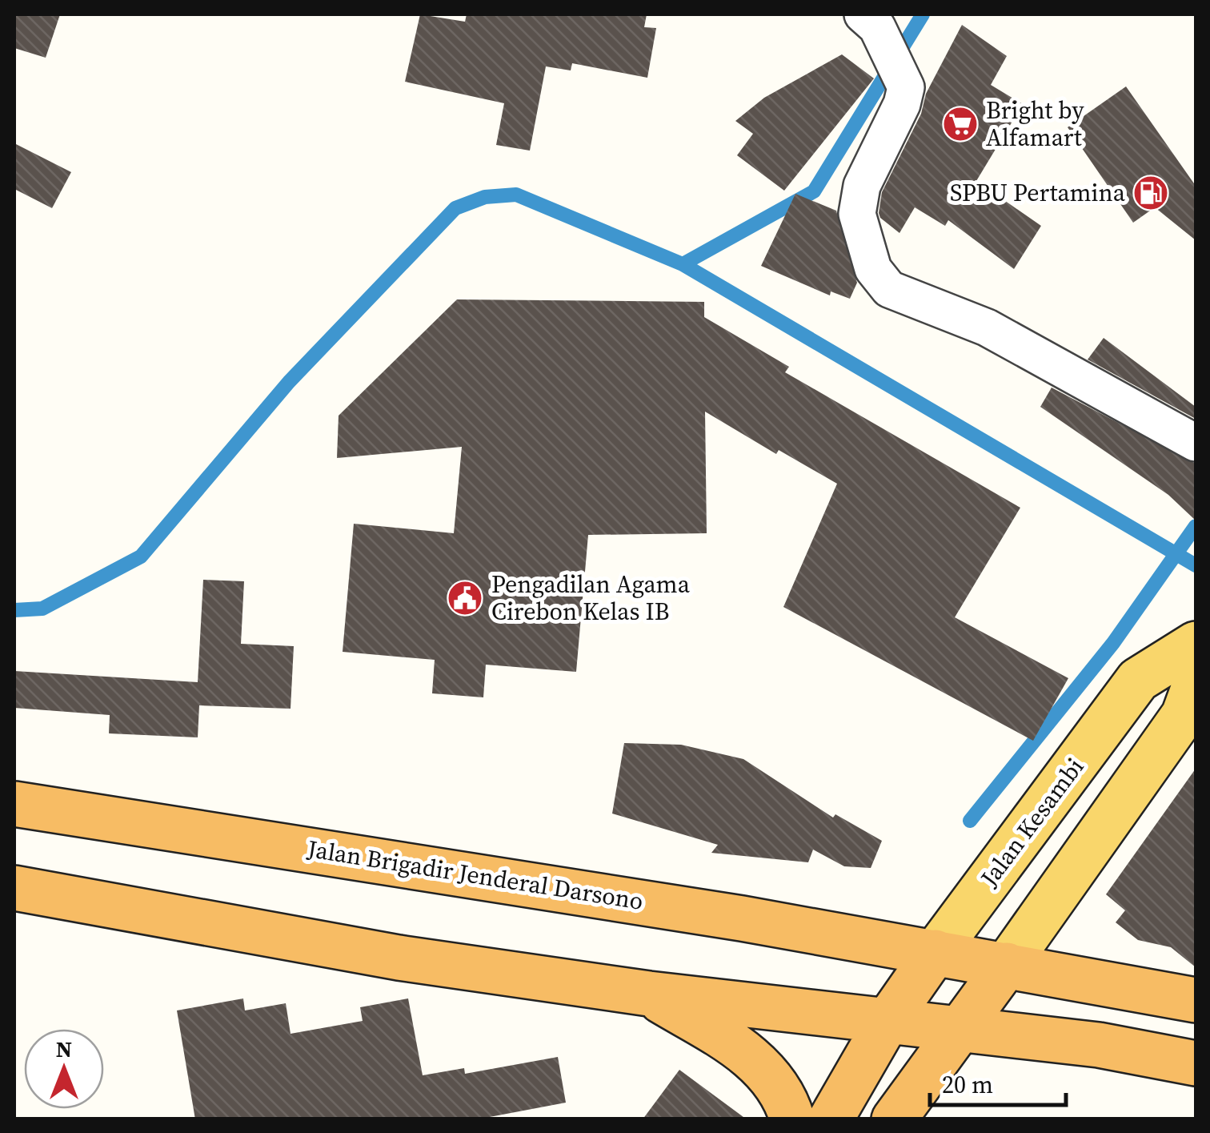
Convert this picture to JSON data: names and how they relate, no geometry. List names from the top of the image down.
{
  "streets": {
    "highway": ["Jalan Kesambi", "Jalan Brigadir Jenderal Darsono"]
  },
  "crossings": [
    ["Jalan Kesambi", "Jalan Brigadir Jenderal Darsono"]
  ],
  "places": {
    "supermarket": ["Bright by Alfamart"],
    "fuel station": ["SPBU Pertamina"],
    "public building": ["Pengadilan Agama Cirebon Kelas IB"]
  },
  "scale_bar": "20 m",
  "north": "top"
}
